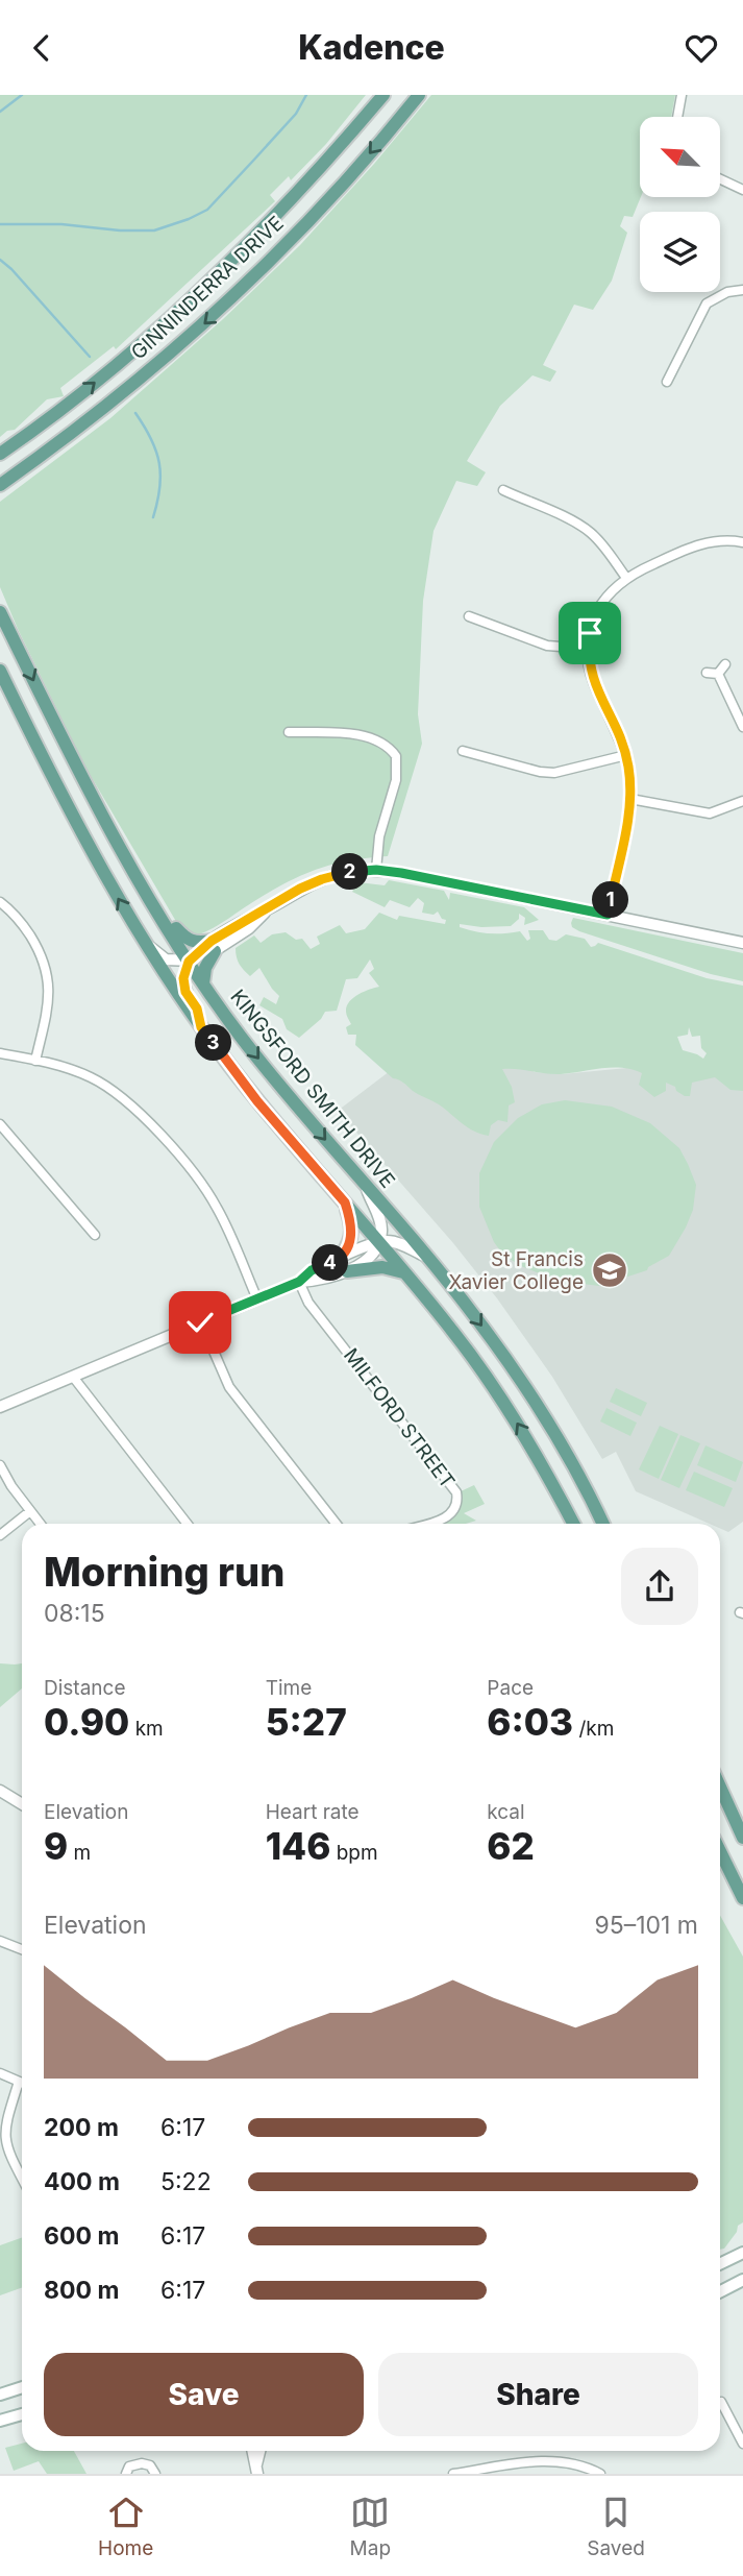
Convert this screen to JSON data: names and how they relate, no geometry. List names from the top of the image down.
{
  "streets": {
    "main road": ["GINNINDERRA DRIVE", "KINGSFORD SMITH DRIVE"],
    "street": ["MILFORD STREET"]
  },
  "places": {
    "school or university": ["St Francis Xavier College"]
  },
  "north": "top left",
  "page": {
    "header": "Kadence",
    "pins": [
      "2",
      "1",
      "3",
      "4"
    ],
    "heading": ["Morning run", "08:15"],
    "stats": [
      ["Distance", "0.90 km"],
      ["Time", "5:27"],
      ["Pace", "6:03 /km"],
      ["Elevation", "9 m"],
      ["Heart rate", "146 bpm"],
      ["kcal", "62"]
    ],
    "chart": ["Elevation", "95–101 m"],
    "list": [
      {
        "name": "200 m",
        "note": "6:17"
      },
      {
        "name": "400 m",
        "note": "5:22"
      },
      {
        "name": "600 m",
        "note": "6:17"
      },
      {
        "name": "800 m",
        "note": "6:17"
      }
    ],
    "buttons": ["Save", "Share"],
    "tabs": ["Home", "Map", "Saved"]
  }
}
